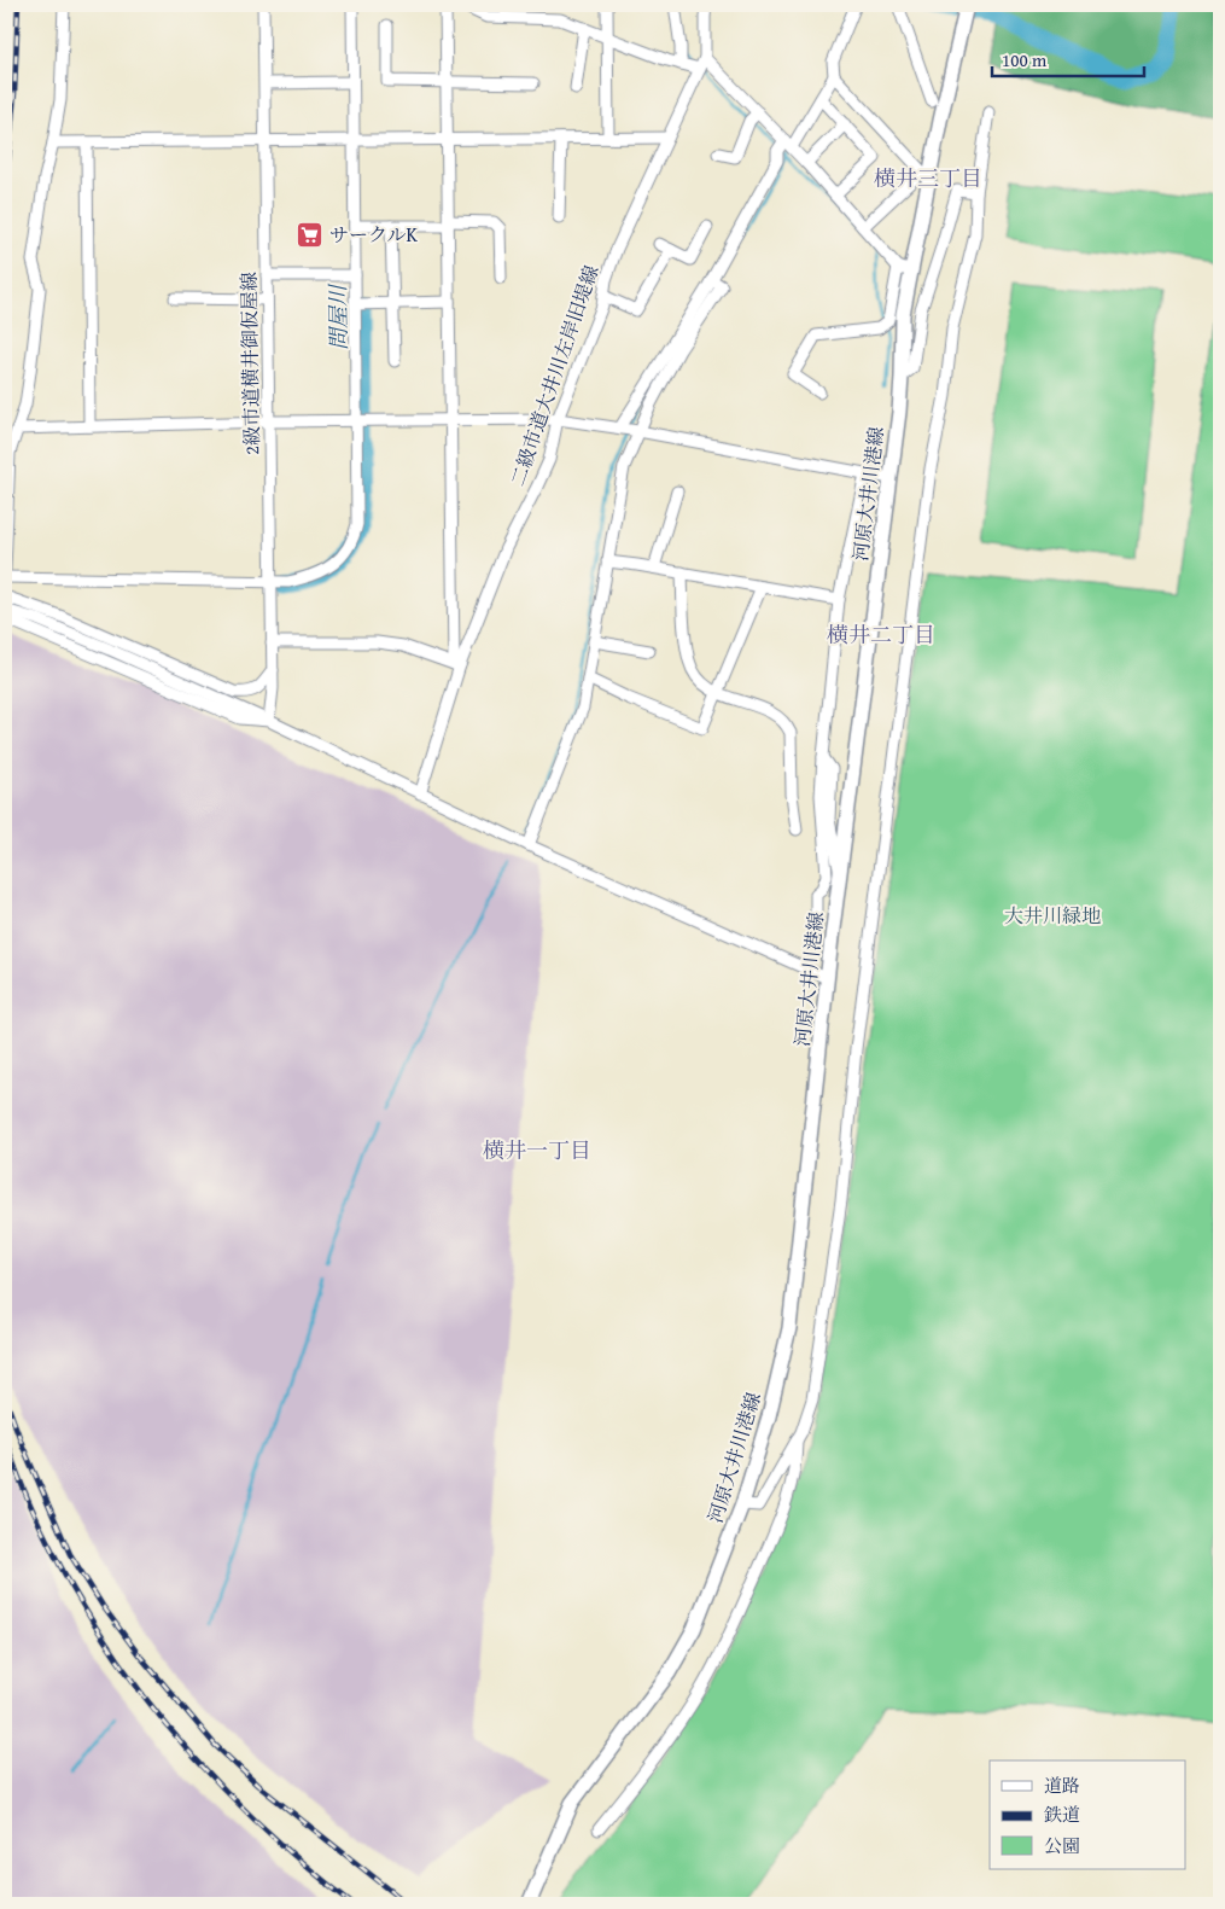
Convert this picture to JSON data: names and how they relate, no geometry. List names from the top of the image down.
{
  "streets": {
    "main road": ["河原大井川港線"],
    "street": ["2級市道横井御仮屋線", "二級市道大井川左岸旧堤線"]
  },
  "districts": ["横井三丁目", "横井二丁目", "横井一丁目"],
  "water": ["問屋川"],
  "parks": ["大井川緑地"],
  "places": {
    "supermarket": ["サークルK"]
  },
  "legend": ["道路", "鉄道", "公園"],
  "scale_bar": "100 m"
}
